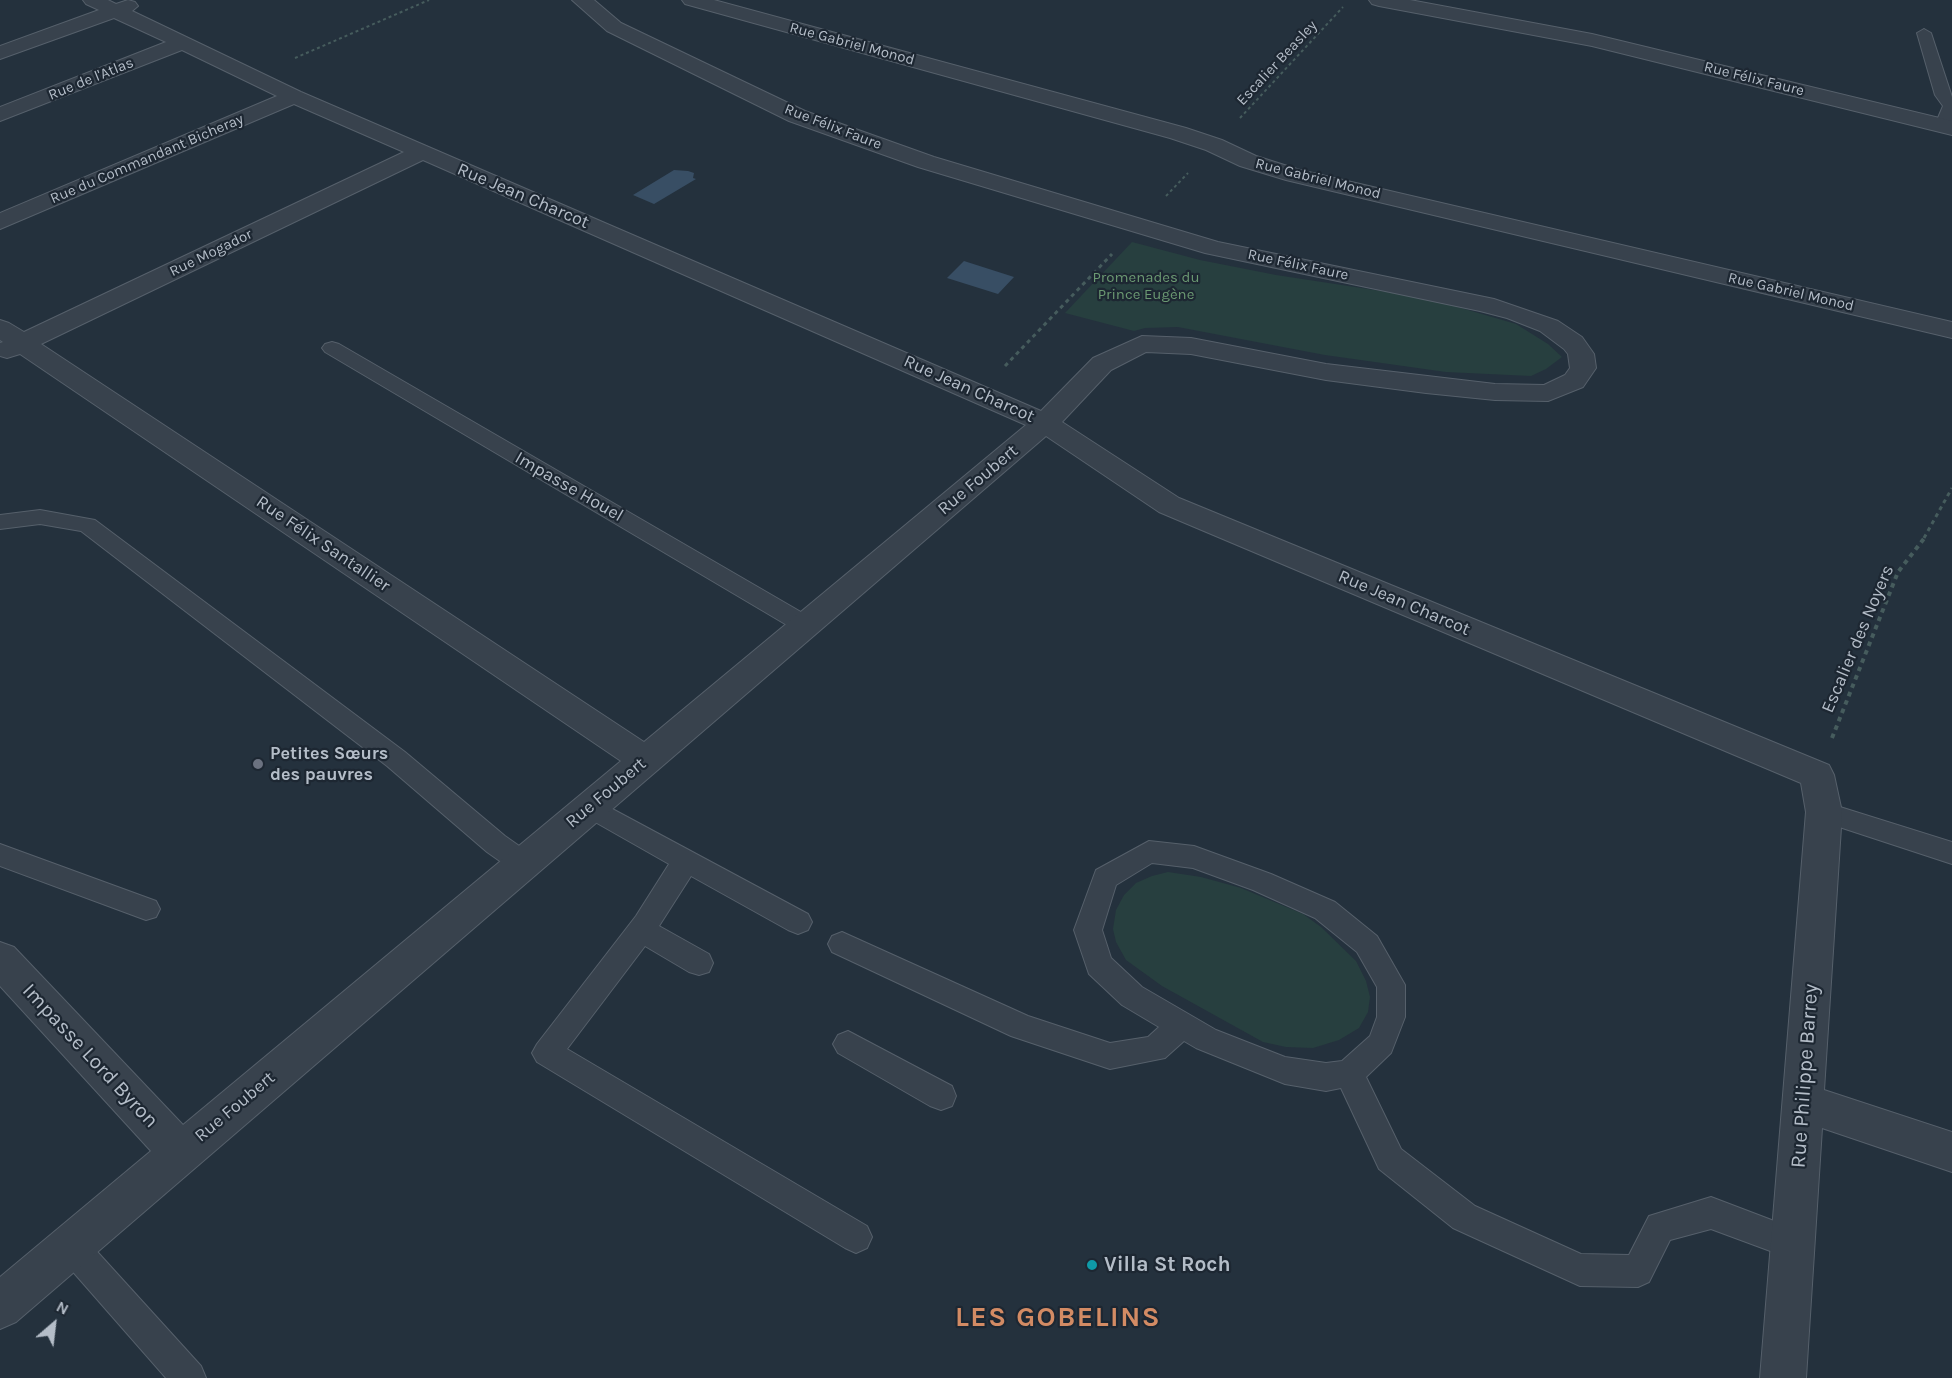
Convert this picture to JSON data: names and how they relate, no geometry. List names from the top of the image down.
{
  "streets": {
    "street": [
      "Rue Gabriel Monod",
      "Rue de l'Atlas",
      "Rue Félix Faure",
      "Rue du Commandant Bicheray",
      "Rue Jean Charcot",
      "Rue Mogador",
      "Rue Foubert",
      "Rue Félix Santallier",
      "Impasse Lord Byron",
      "Rue Philippe Barrey"
    ],
    "lane": ["Impasse Houel"],
    "path": ["Escalier Beasley", "Escalier des Noyers"]
  },
  "crossings": [
    ["Rue de l'Atlas", "Rue Jean Charcot"],
    ["Rue Félix Faure", "Rue Foubert"],
    ["Rue du Commandant Bicheray", "Rue Jean Charcot"],
    ["Rue Jean Charcot", "Rue Mogador"],
    ["Rue Jean Charcot", "Rue Foubert"],
    ["Rue Jean Charcot", "Escalier des Noyers"],
    ["Rue Jean Charcot", "Rue Philippe Barrey"],
    ["Rue Mogador", "Rue Félix Santallier"],
    ["Rue Foubert", "Impasse Houel"],
    ["Rue Foubert", "Rue Félix Santallier"],
    ["Rue Foubert", "Impasse Lord Byron"],
    ["Escalier des Noyers", "Rue Philippe Barrey"]
  ],
  "districts": ["LES GOBELINS"],
  "parks": ["Promenades du Prince Eugène"],
  "places": ["Petites Sœurs des pauvres", "Villa St Roch"],
  "north": "top right"
}
